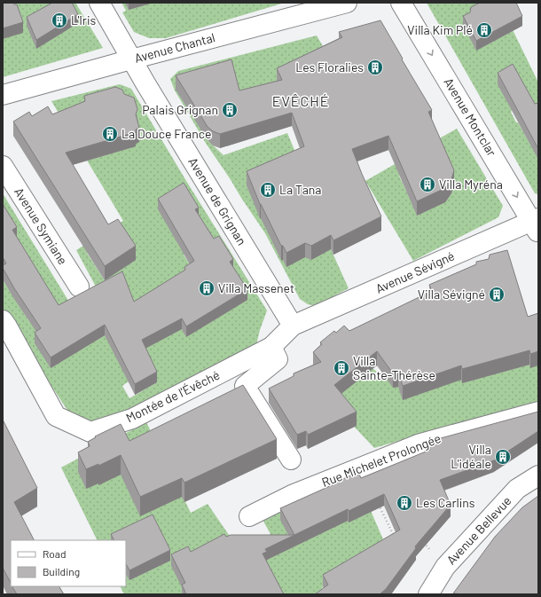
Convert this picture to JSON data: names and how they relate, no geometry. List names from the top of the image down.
{
  "streets": {
    "street": [
      "Avenue Chantal",
      "Avenue Montclar",
      "Avenue de Grignan",
      "Avenue Symiane",
      "Avenue Sévigné",
      "Montée de l'Évêché",
      "Rue Michelet Prolongée",
      "Avenue Bellevue"
    ]
  },
  "crossings": [
    ["Avenue Chantal", "Avenue de Grignan"],
    ["Avenue Montclar", "Avenue Sévigné"],
    ["Avenue de Grignan", "Avenue Sévigné"],
    ["Avenue de Grignan", "Montée de l'Évêché"],
    ["Avenue Sévigné", "Montée de l'Évêché"]
  ],
  "one_way": ["Avenue Montclar"],
  "districts": ["EVÊCHÉ"],
  "places": {
    "building": [
      "L'Iris",
      "Villa Kim Plé",
      "Les Floralies",
      "Palais Grignan",
      "La Douce France",
      "Villa Myréna",
      "La Tana",
      "Villa Massenet",
      "Villa Sévigné",
      "Villa Sainte-Thérèse",
      "Villa L'idéale",
      "Les Carlins"
    ]
  },
  "legend": ["Road", "Building"]
}
